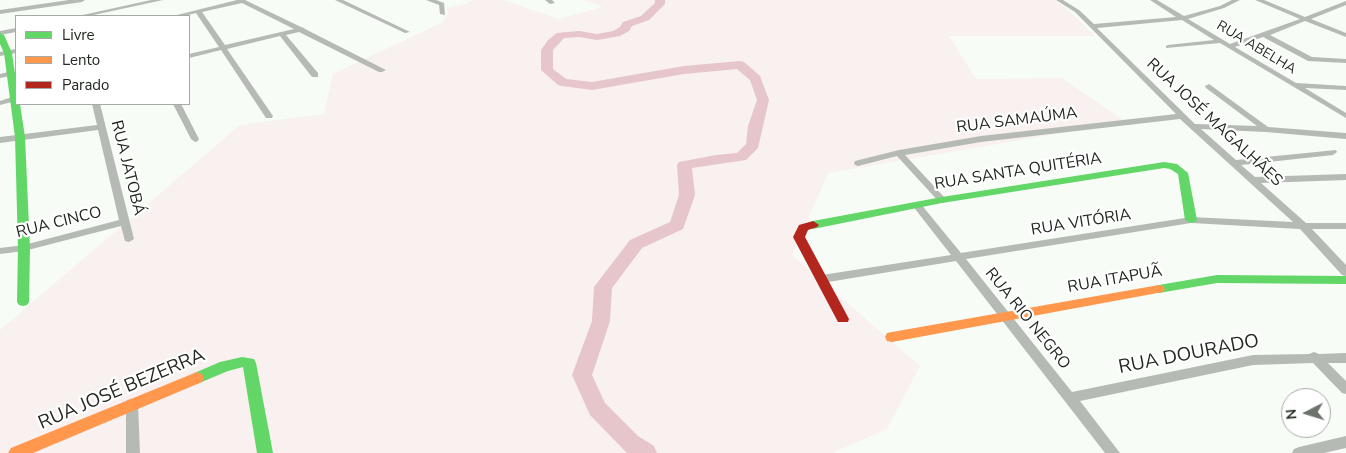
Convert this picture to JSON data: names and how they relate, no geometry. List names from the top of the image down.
{
  "streets": {
    "street": [
      "RUA ABELHA",
      "RUA SAMAÚMA",
      "RUA JOSÉ MAGALHÃES",
      "RUA JATOBÁ",
      "RUA SANTA QUITÉRIA",
      "RUA CINCO",
      "RUA VITÓRIA",
      "RUA ITAPUÃ",
      "RUA RIO NEGRO",
      "RUA DOURADO",
      "RUA JOSÉ BEZERRA"
    ]
  },
  "crossings": [
    ["RUA SAMAÚMA", "RUA JOSÉ MAGALHÃES"],
    ["RUA JOSÉ MAGALHÃES", "RUA VITÓRIA"],
    ["RUA JATOBÁ", "RUA CINCO"],
    ["RUA SANTA QUITÉRIA", "RUA VITÓRIA"],
    ["RUA SANTA QUITÉRIA", "RUA RIO NEGRO"],
    ["RUA VITÓRIA", "RUA RIO NEGRO"],
    ["RUA ITAPUÃ", "RUA RIO NEGRO"],
    ["RUA RIO NEGRO", "RUA DOURADO"]
  ],
  "legend": ["Livre", "Lento", "Parado"],
  "north": "left"
}
